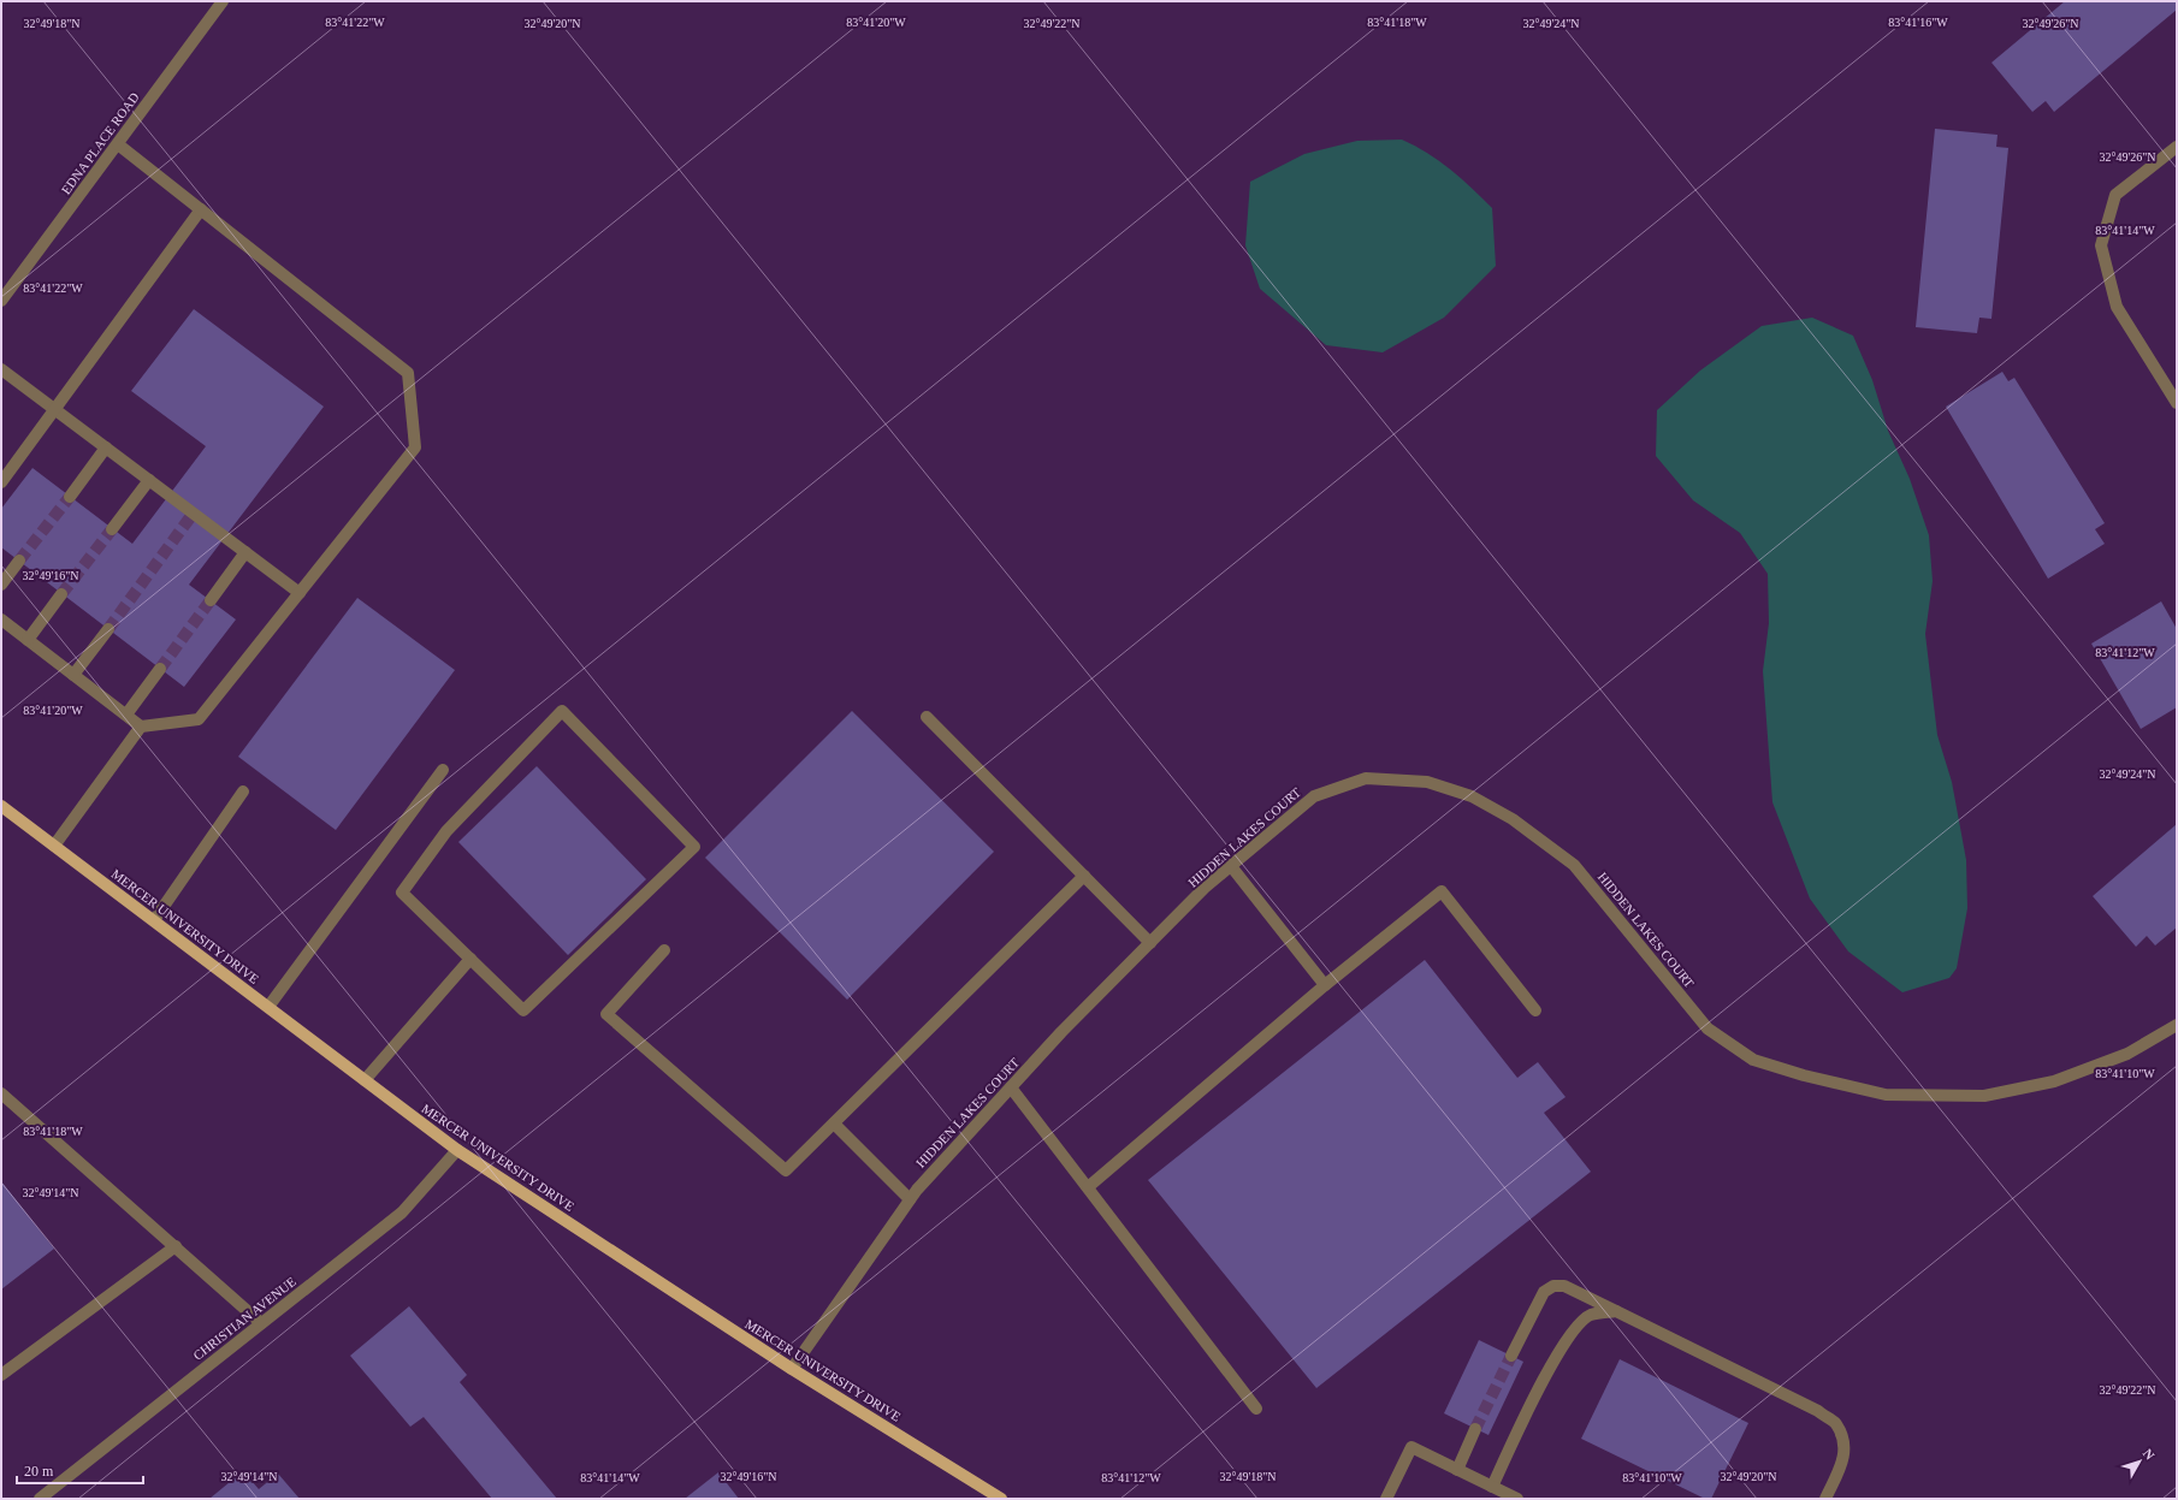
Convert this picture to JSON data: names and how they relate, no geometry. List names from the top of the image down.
{
  "streets": {
    "main road": ["MERCER UNIVERSITY DRIVE"],
    "street": ["EDNA PLACE ROAD", "HIDDEN LAKES COURT", "CHRISTIAN AVENUE"]
  },
  "crossings": [
    ["HIDDEN LAKES COURT", "MERCER UNIVERSITY DRIVE"],
    ["MERCER UNIVERSITY DRIVE", "CHRISTIAN AVENUE"]
  ],
  "scale_bar": "20 m",
  "north": "top right",
  "coordinates": [
    "83°41'20\"W",
    "83°41'16\"W",
    "83°41'22\"W",
    "83°41'18\"W",
    "32°49'20\"N",
    "32°49'22\"N",
    "32°49'18\"N",
    "32°49'24\"N",
    "32°49'26\"N",
    "83°41'14\"W",
    "32°49'16\"N",
    "83°41'12\"W",
    "83°41'10\"W",
    "32°49'14\"N"
  ]
}
